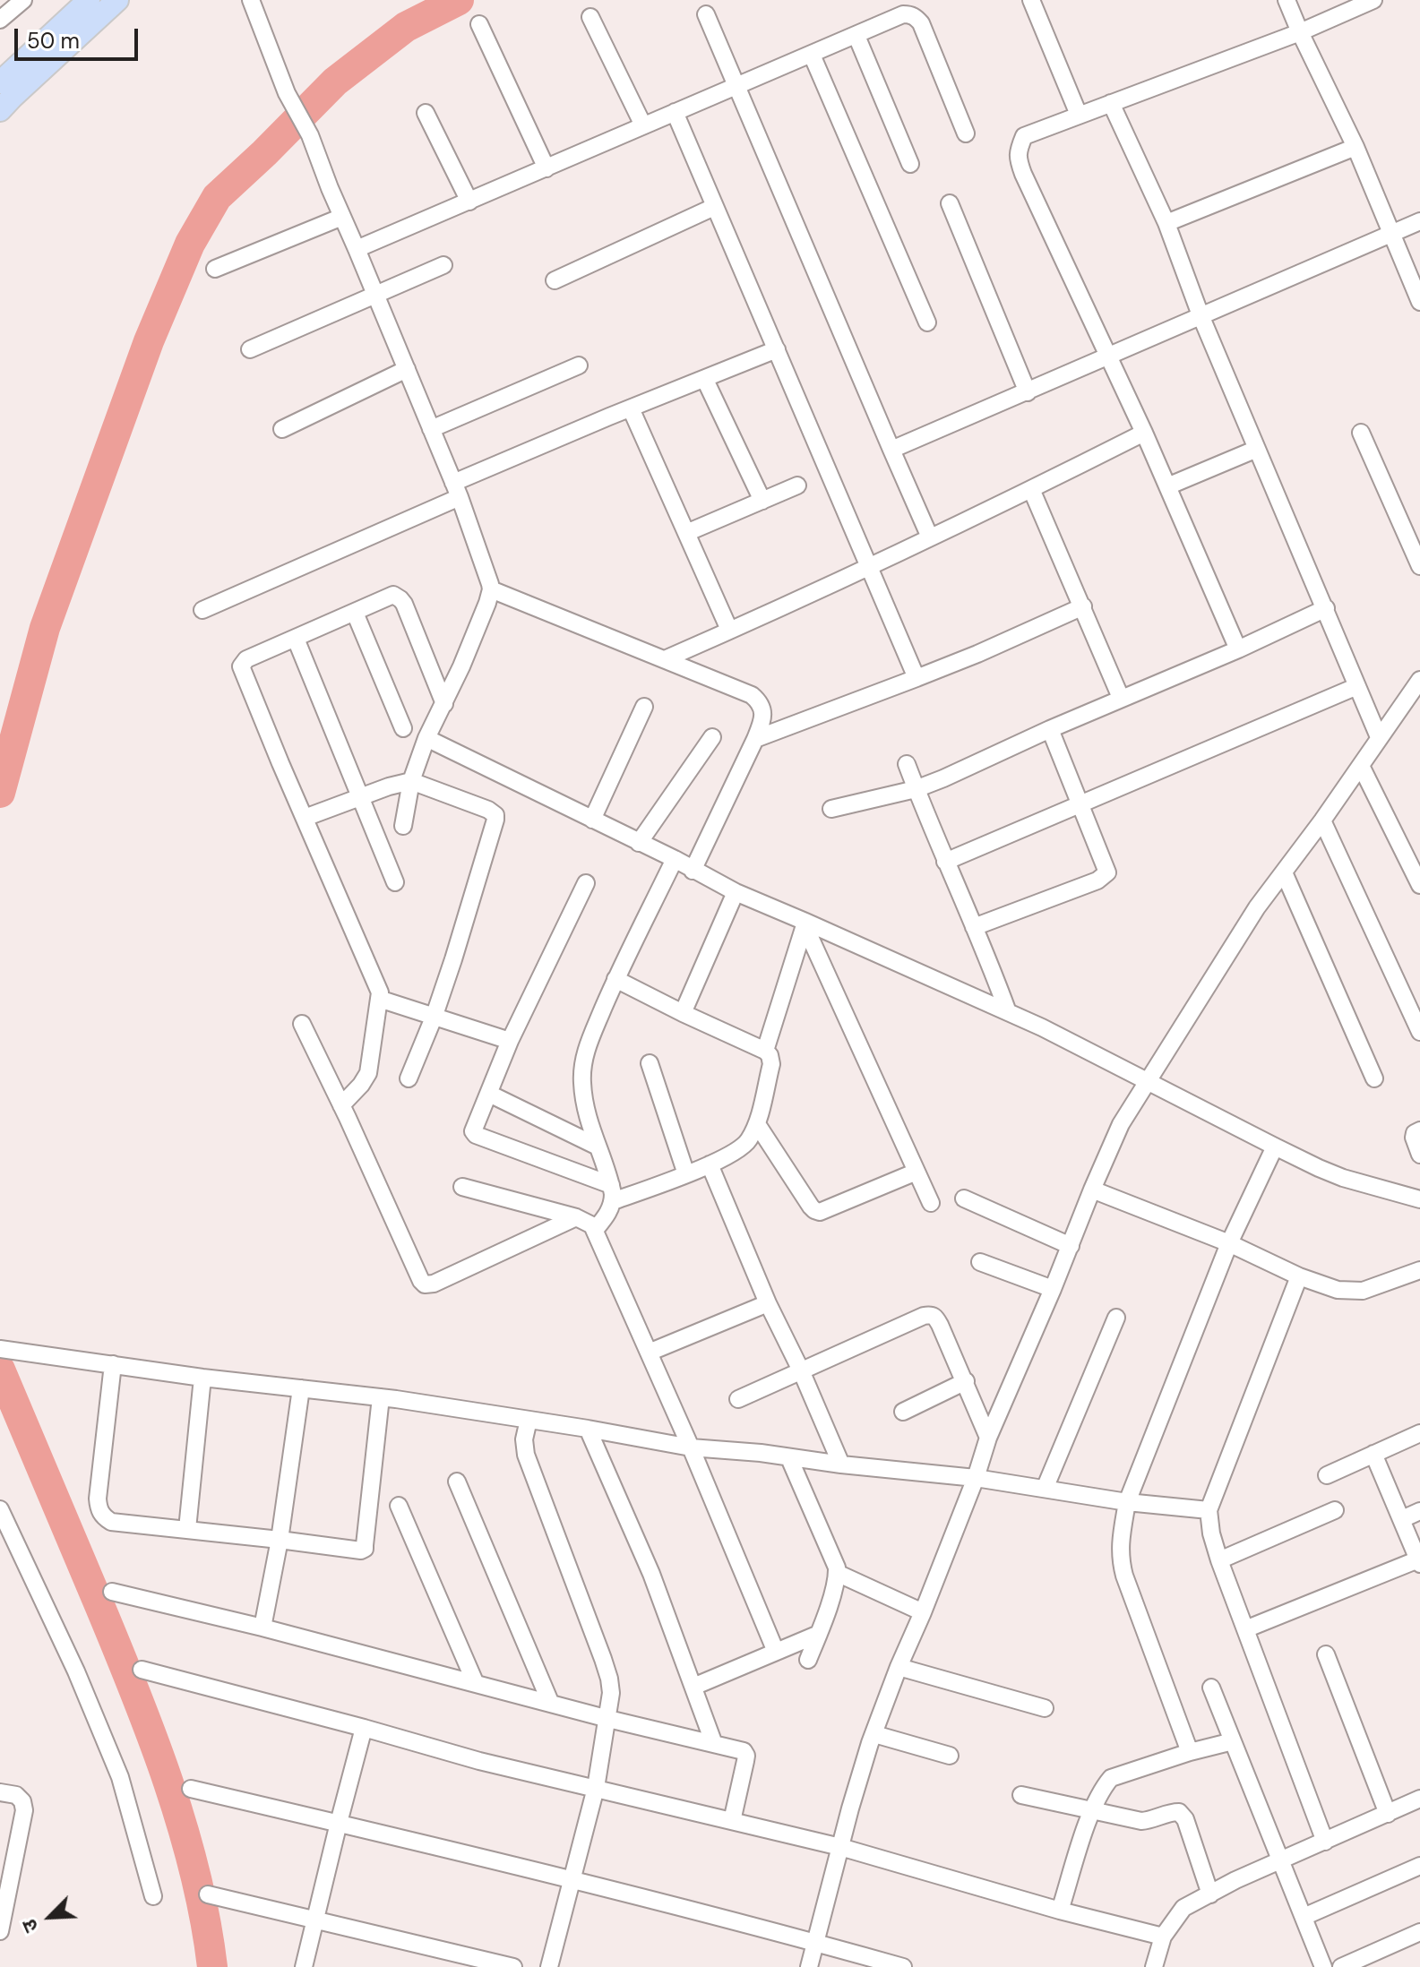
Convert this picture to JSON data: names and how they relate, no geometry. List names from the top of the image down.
{
  "scale_bar": "50 m",
  "north": "bottom left"
}
